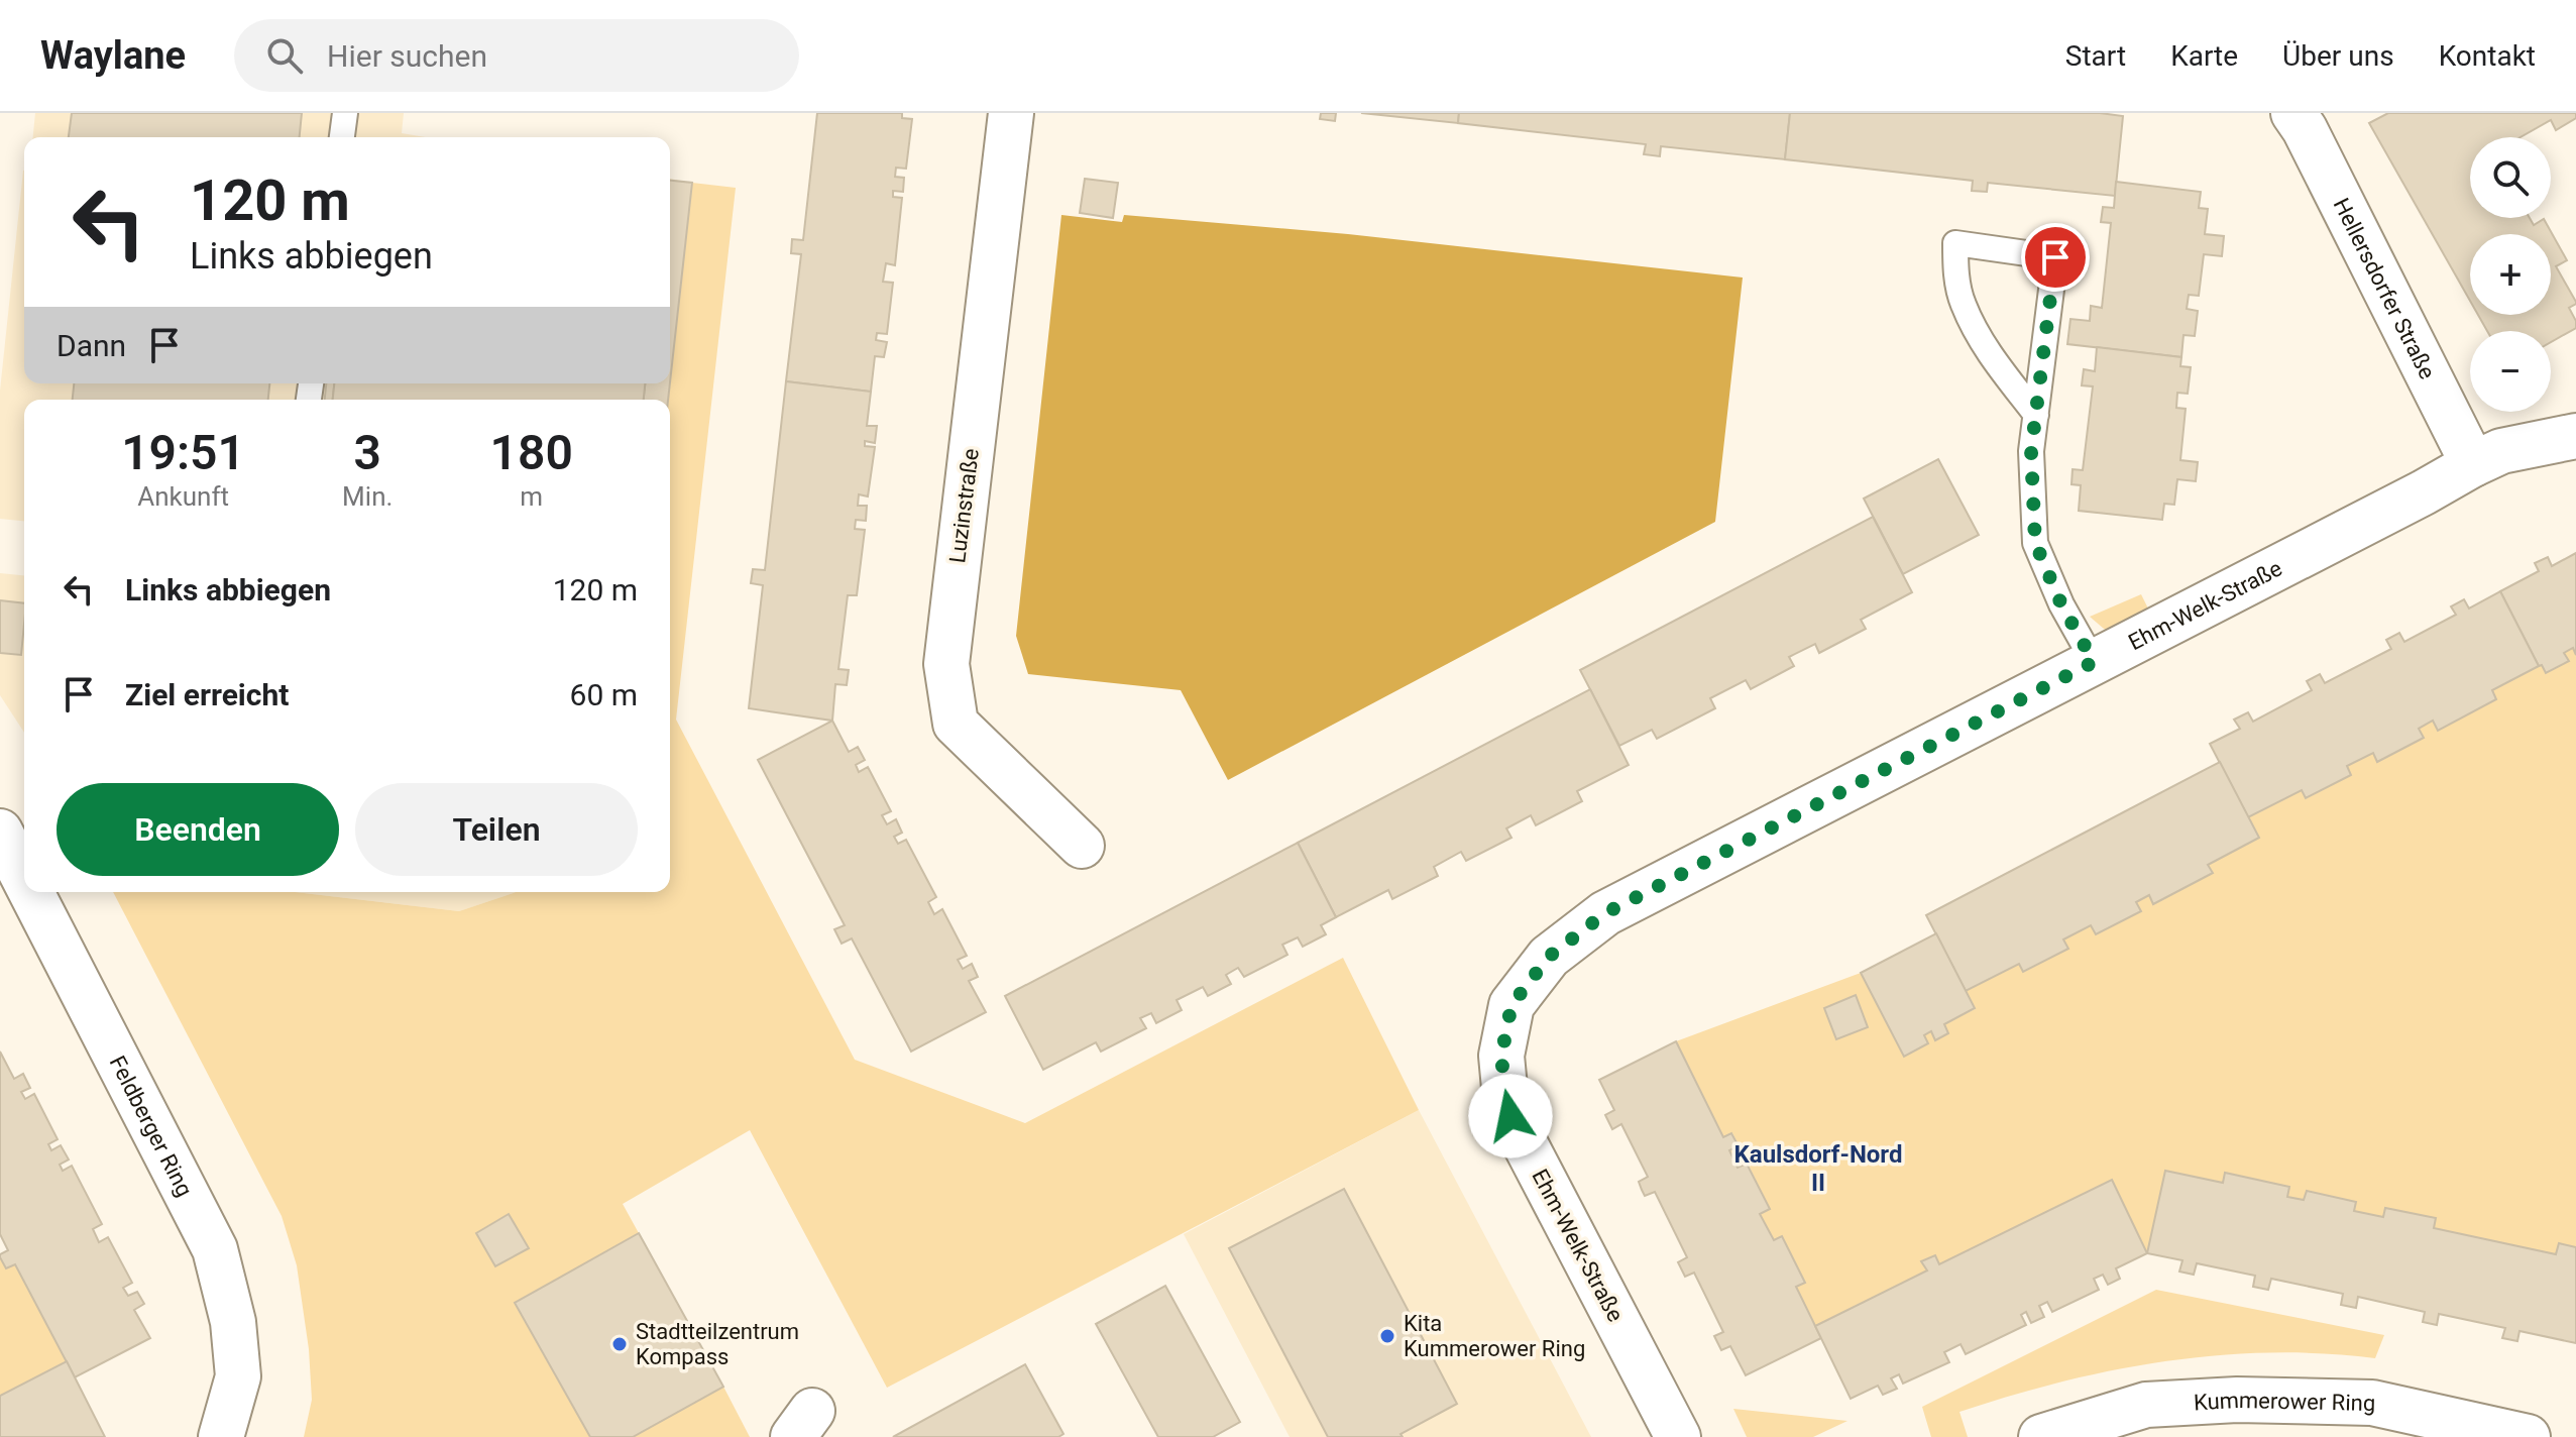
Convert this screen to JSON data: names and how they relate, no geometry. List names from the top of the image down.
{
  "streets": {
    "street": [
      "Hellersdorfer Straße",
      "Luzinstraße",
      "Ehm-Welk-Straße",
      "Feldberger Ring",
      "Kummerower Ring"
    ]
  },
  "crossings": [
    ["Hellersdorfer Straße", "Ehm-Welk-Straße"]
  ],
  "districts": ["Kaulsdorf-Nord II"],
  "places": ["Kita Kummerower Ring", "Stadtteilzentrum Kompass"],
  "page": {
    "header": "Waylane",
    "search": "Hier suchen",
    "nav": [
      "Start",
      "Karte",
      "Über uns",
      "Kontakt"
    ],
    "map_buttons": ["+", "−"],
    "turn": ["120 m", "Links abbiegen"],
    "then": "Dann",
    "eta": [
      "19:51",
      "Ankunft",
      "3",
      "Min.",
      "180",
      "m"
    ],
    "list": [
      {
        "name": "Links abbiegen",
        "value": "120 m"
      },
      {
        "name": "Ziel erreicht",
        "value": "60 m"
      }
    ],
    "buttons": ["Beenden", "Teilen"]
  }
}
